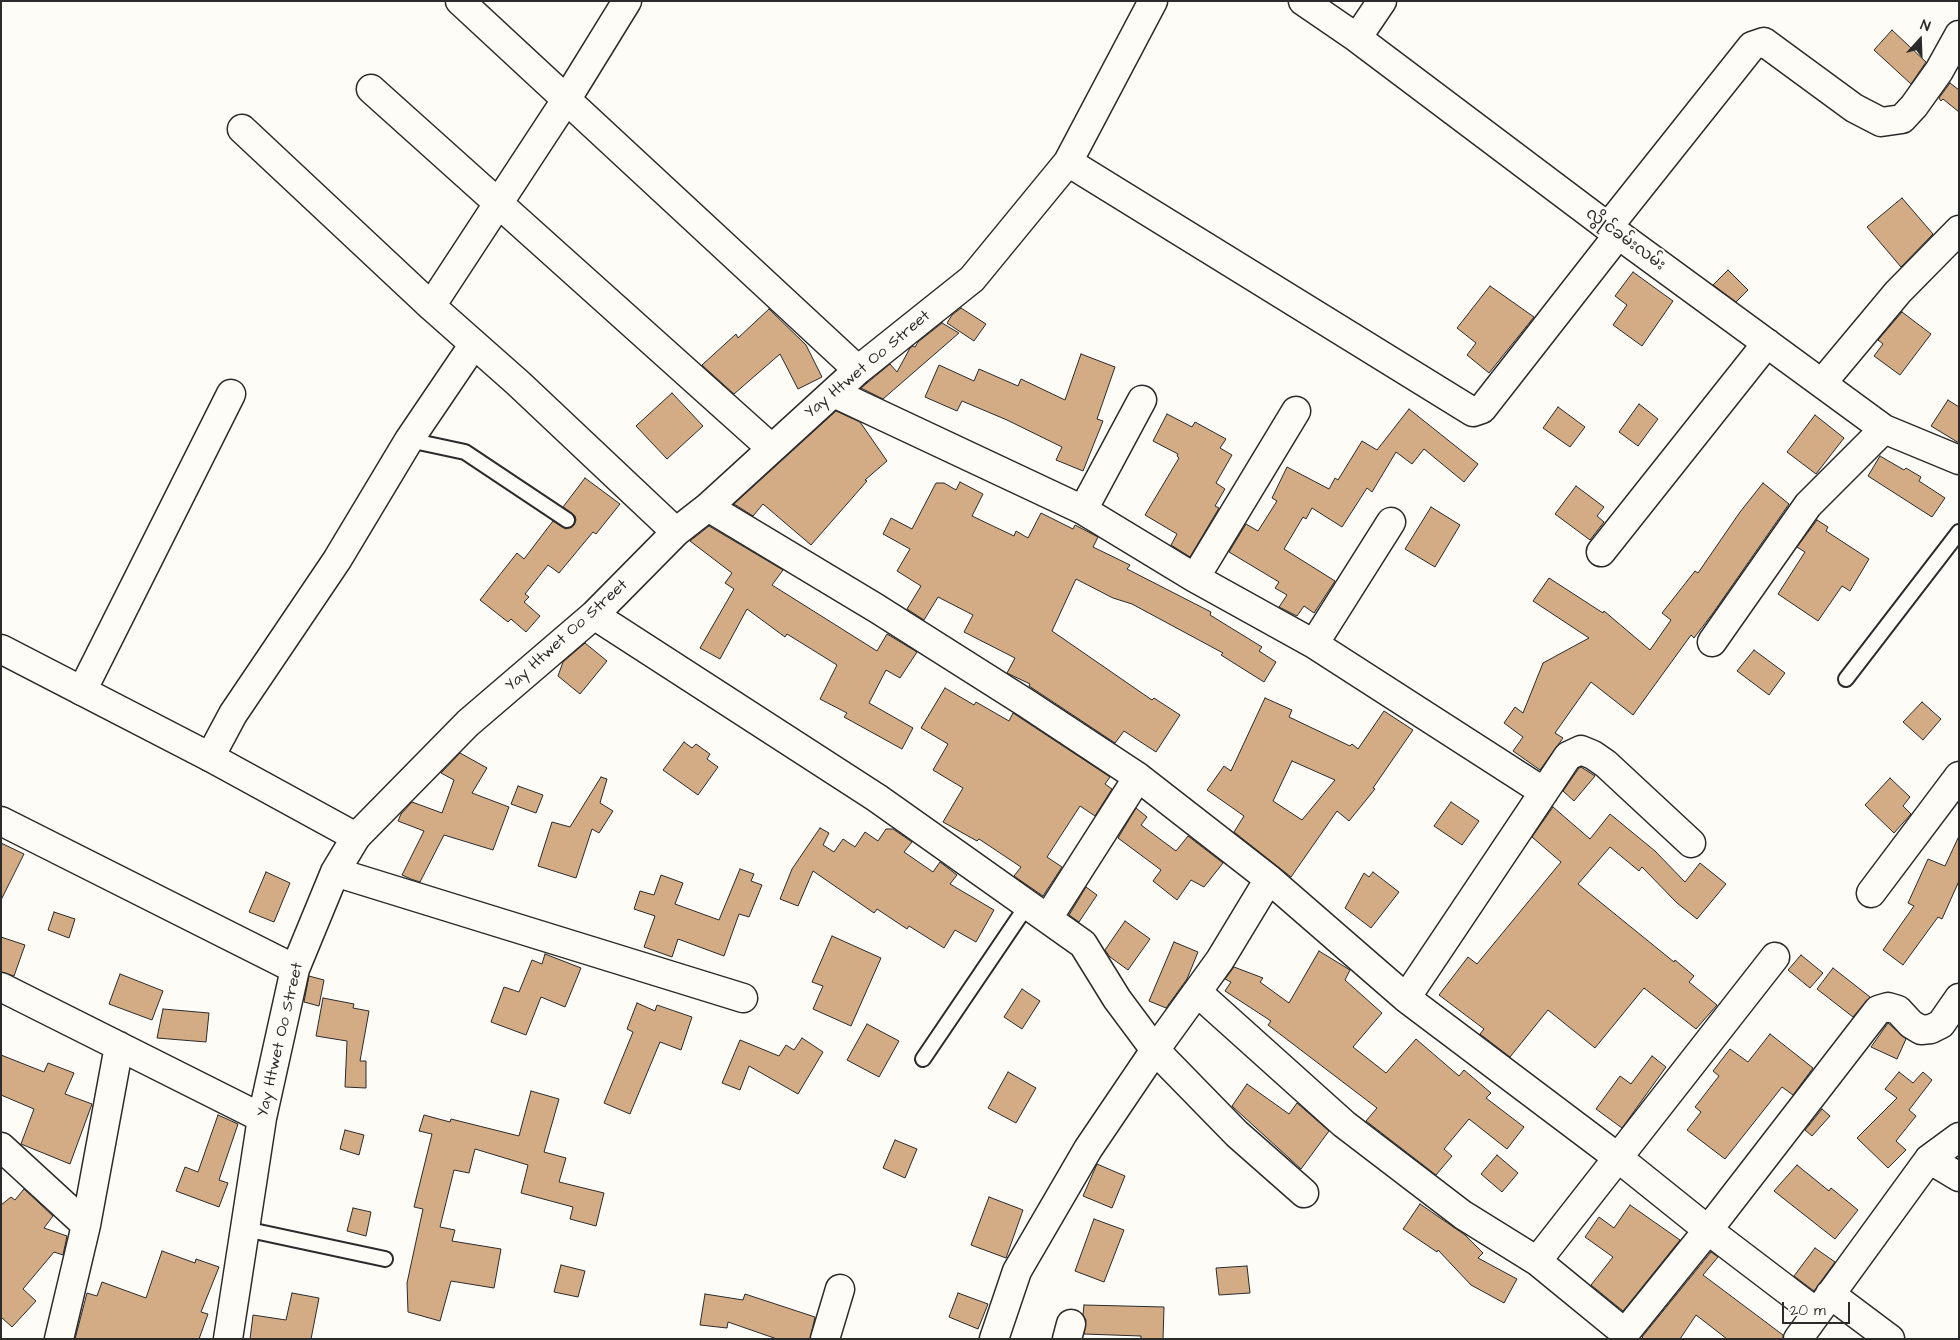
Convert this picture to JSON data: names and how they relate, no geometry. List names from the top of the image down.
{
  "streets": {
    "street": ["လွိုင်ခမ်းလမ်း", "Yay Htwet Oo Street"]
  },
  "scale_bar": "20 m",
  "north": "top"
}
